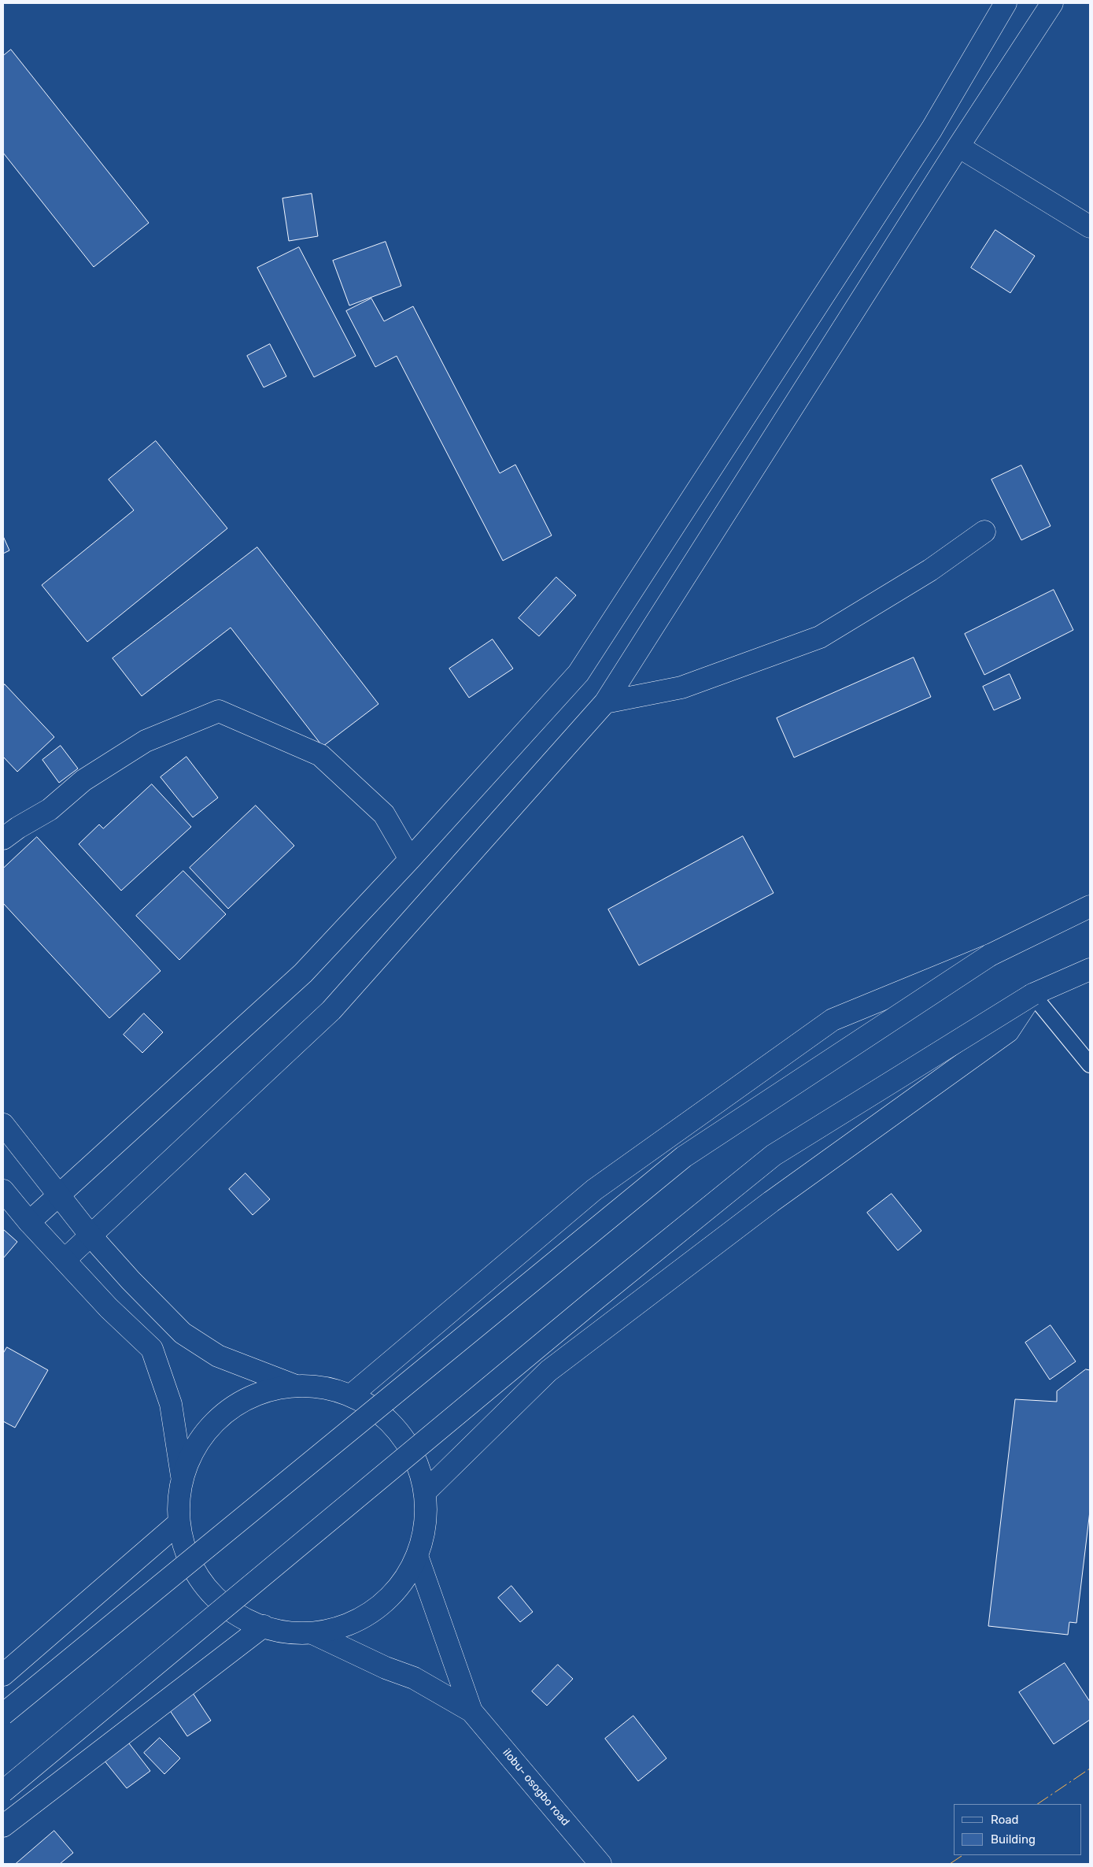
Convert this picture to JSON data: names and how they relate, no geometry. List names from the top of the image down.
{
  "streets": {
    "main road": ["ilobu- osogbo road"]
  },
  "legend": ["Road", "Building"]
}
